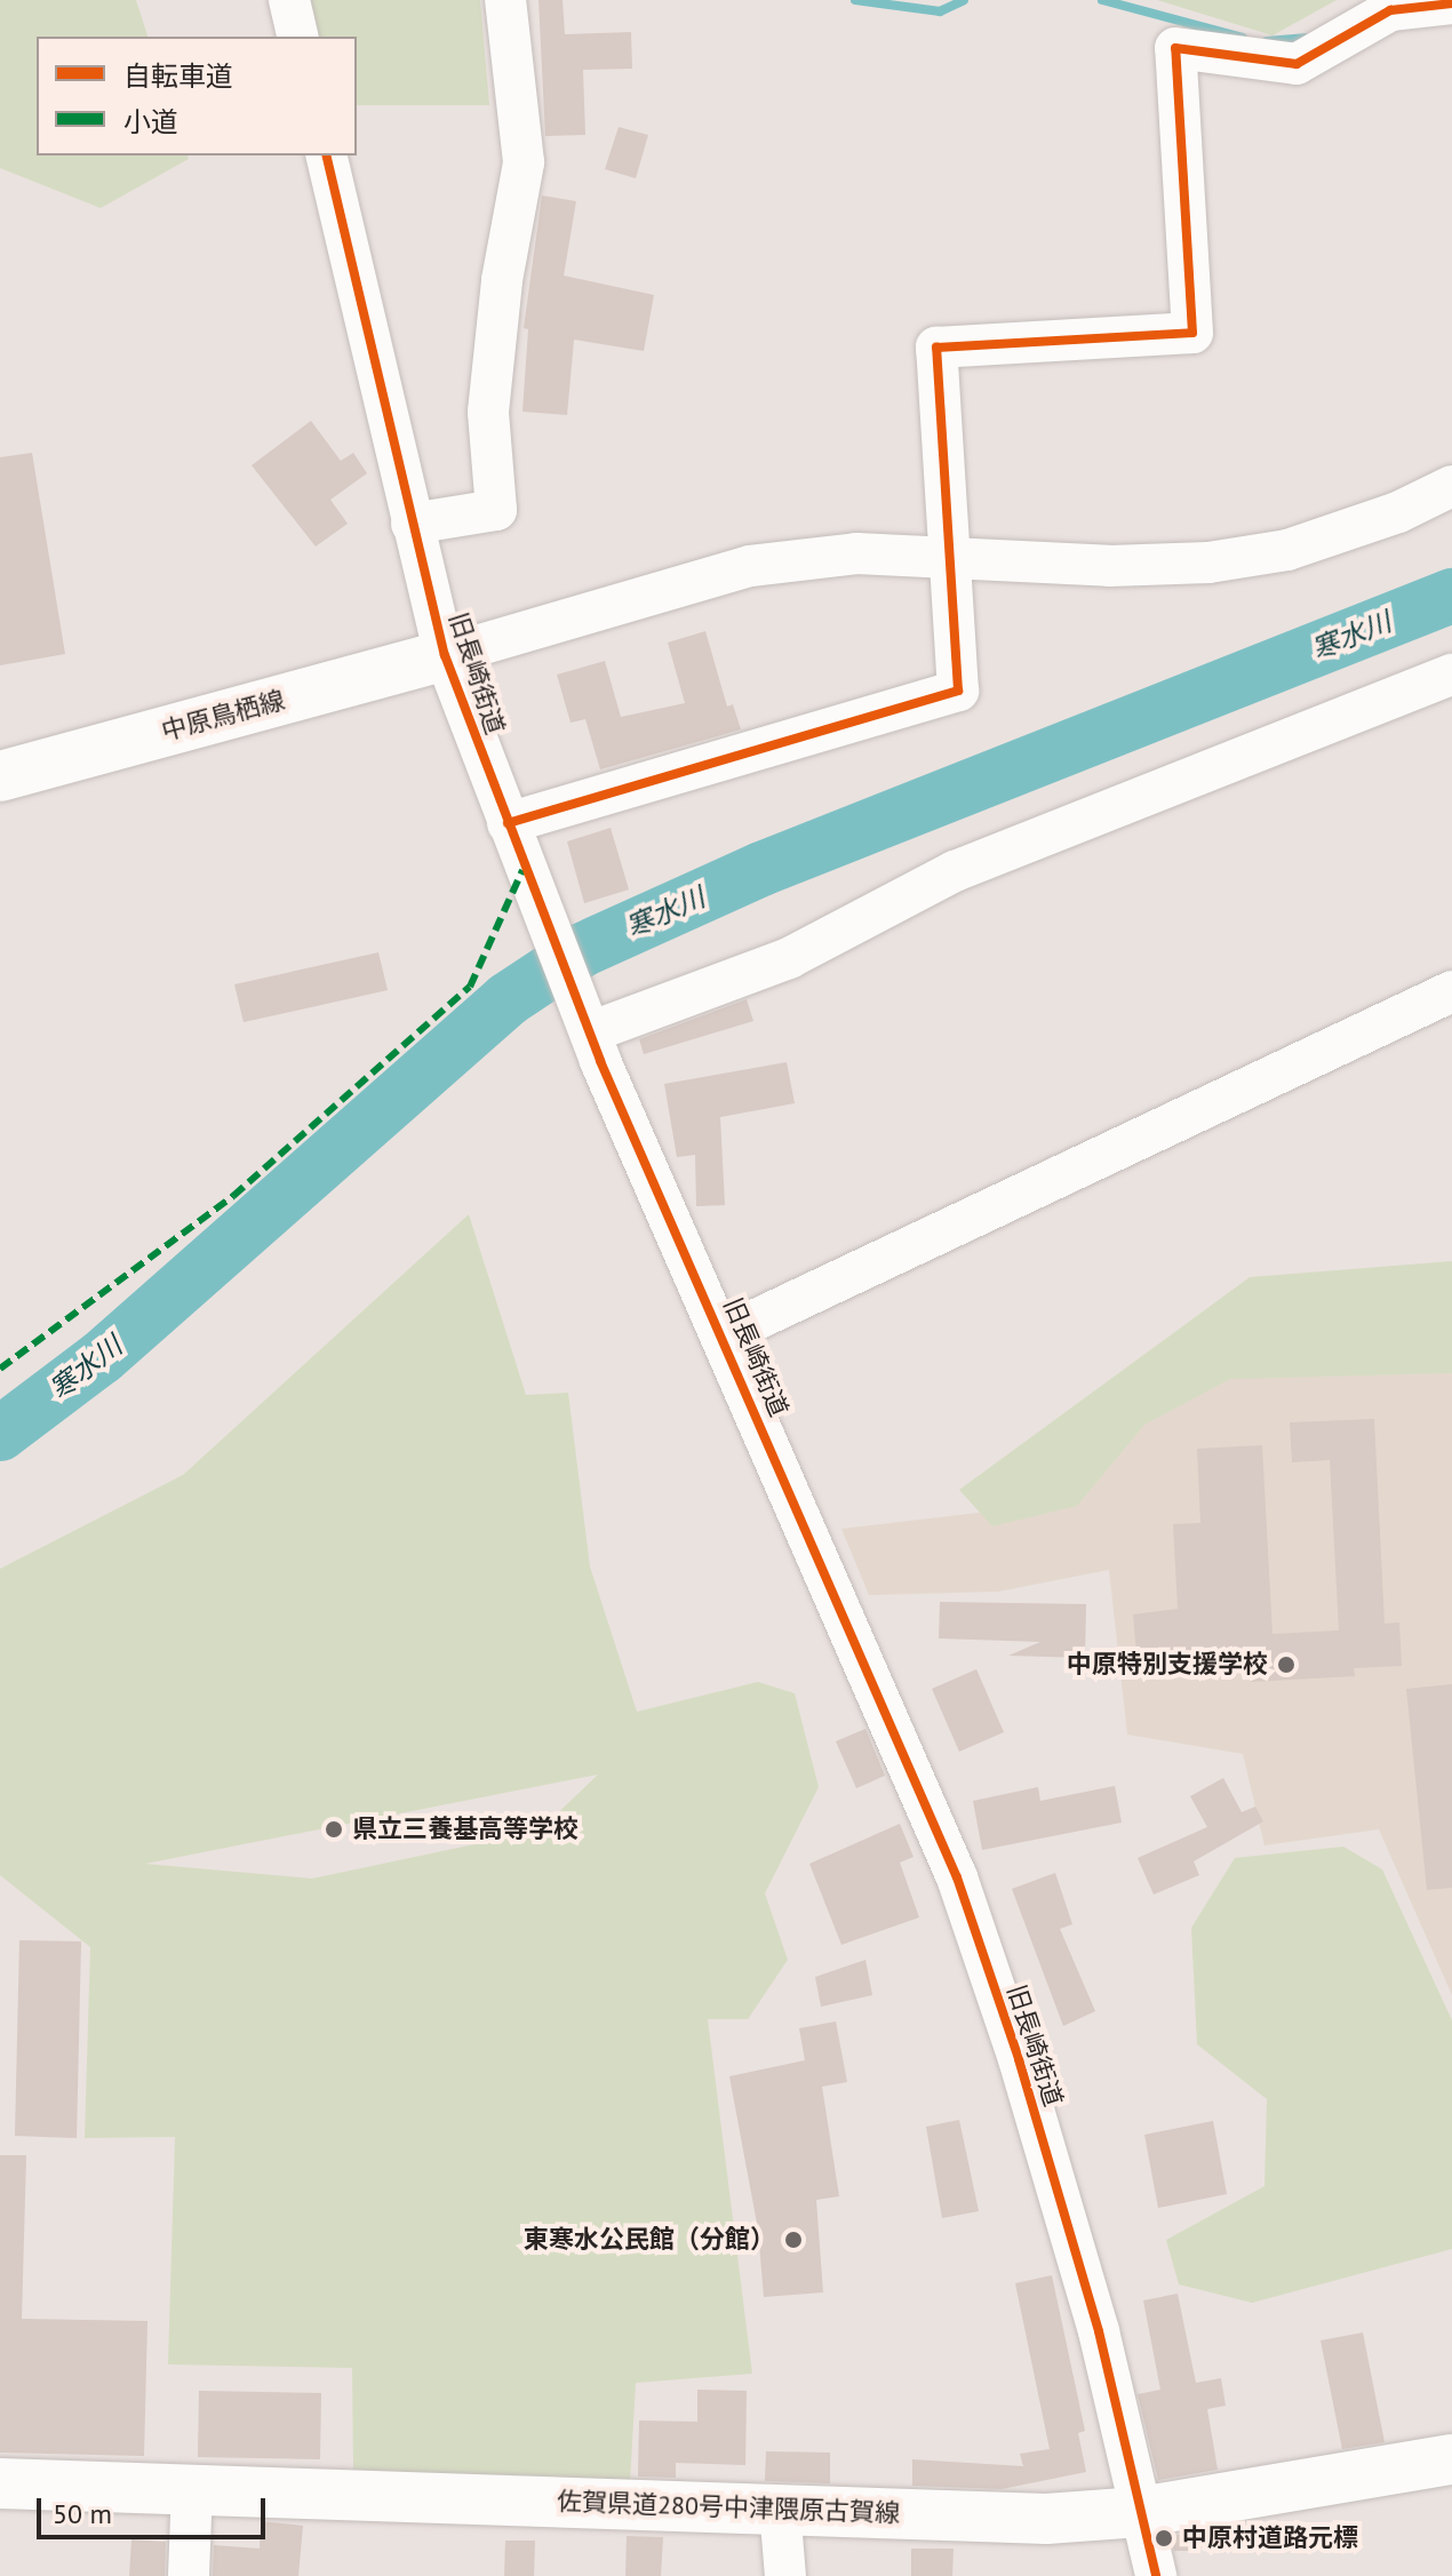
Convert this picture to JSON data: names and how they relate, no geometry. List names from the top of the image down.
{
  "streets": {
    "main road": ["中原鳥栖線", "佐賀県道280号中津隈原古賀線"],
    "street": ["旧長崎街道"]
  },
  "crossings": [
    ["旧長崎街道", "中原鳥栖線"],
    ["旧長崎街道", "佐賀県道280号中津隈原古賀線"]
  ],
  "water": ["寒水川"],
  "places": [
    "中原特別支援学校",
    "県立三養基高等学校",
    "東寒水公民館（分館）",
    "中原村道路元標"
  ],
  "legend": ["自転車道", "小道"],
  "scale_bar": "50 m"
}
